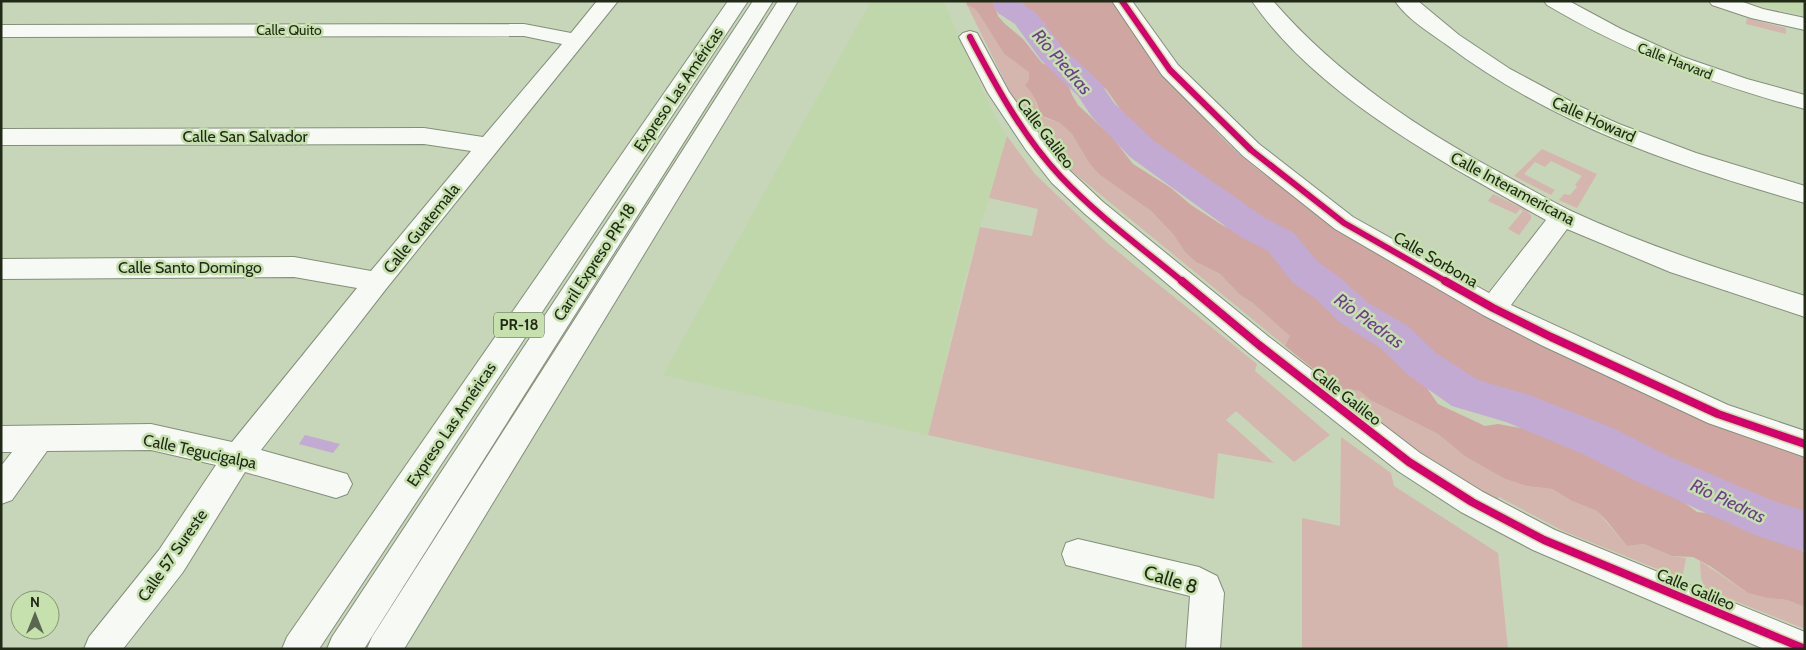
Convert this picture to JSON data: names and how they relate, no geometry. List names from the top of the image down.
{
  "streets": {
    "main road": [
      "Calle Quito",
      "Calle Harvard",
      "Expreso Las Américas",
      "Calle Howard",
      "Calle Galileo",
      "Calle San Salvador",
      "Calle Interamericana",
      "Calle Guatemala",
      "Calle Sorbona",
      "Carril Expreso PR-18",
      "Calle Santo Domingo",
      "PR-18",
      "Calle Tegucigalpa",
      "Calle 57 Sureste",
      "Calle 8"
    ]
  },
  "crossings": [
    ["Calle Quito", "Calle Guatemala"],
    ["Calle San Salvador", "Calle Guatemala"],
    ["Calle Guatemala", "Calle Santo Domingo"],
    ["Calle Guatemala", "Calle Tegucigalpa"],
    ["Calle Guatemala", "Calle 57 Sureste"],
    ["Calle Tegucigalpa", "Calle 57 Sureste"]
  ],
  "water": ["Río Piedras"],
  "north": "top"
}
